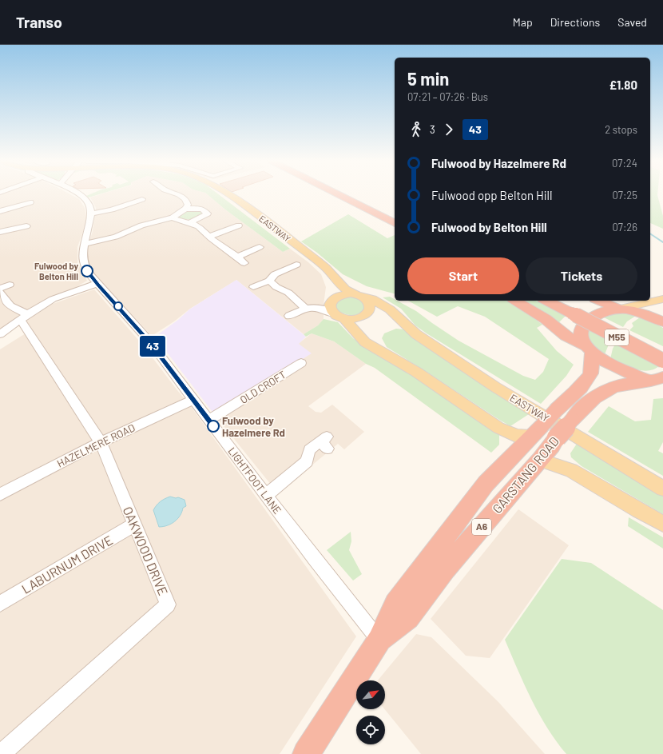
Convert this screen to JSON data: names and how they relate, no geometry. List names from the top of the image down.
{
  "streets": {
    "highway": ["M55", "GARSTANG ROAD", "A6"],
    "main road": ["EASTWAY"],
    "street": [
      "OLD CROFT",
      "HAZELMERE ROAD",
      "LIGHTFOOT LANE",
      "OAKWOOD DRIVE",
      "LABURNUM DRIVE"
    ]
  },
  "crossings": [
    ["OLD CROFT", "LIGHTFOOT LANE"],
    ["HAZELMERE ROAD", "LIGHTFOOT LANE"],
    ["HAZELMERE ROAD", "OAKWOOD DRIVE"],
    ["GARSTANG ROAD", "LIGHTFOOT LANE"],
    ["GARSTANG ROAD", "A6"],
    ["OAKWOOD DRIVE", "LABURNUM DRIVE"]
  ],
  "places": ["Fulwood by Belton Hill", "Fulwood by Hazelmere Rd"],
  "lines": ["bus line 43"],
  "north": "top right",
  "page": {
    "header": "Transo",
    "nav": ["Map", "Directions", "Saved"],
    "on_map": "43",
    "heading": ["5 min", "07:21 – 07:26 · Bus", "£1.80"],
    "legs": ["3", "43", "2 stops"],
    "list": [
      {
        "name": "Fulwood by Hazelmere Rd",
        "value": "07:24"
      },
      {
        "name": "Fulwood opp Belton Hill",
        "value": "07:25"
      },
      {
        "name": "Fulwood by Belton Hill",
        "value": "07:26"
      }
    ],
    "buttons": ["Start", "Tickets"]
  }
}
